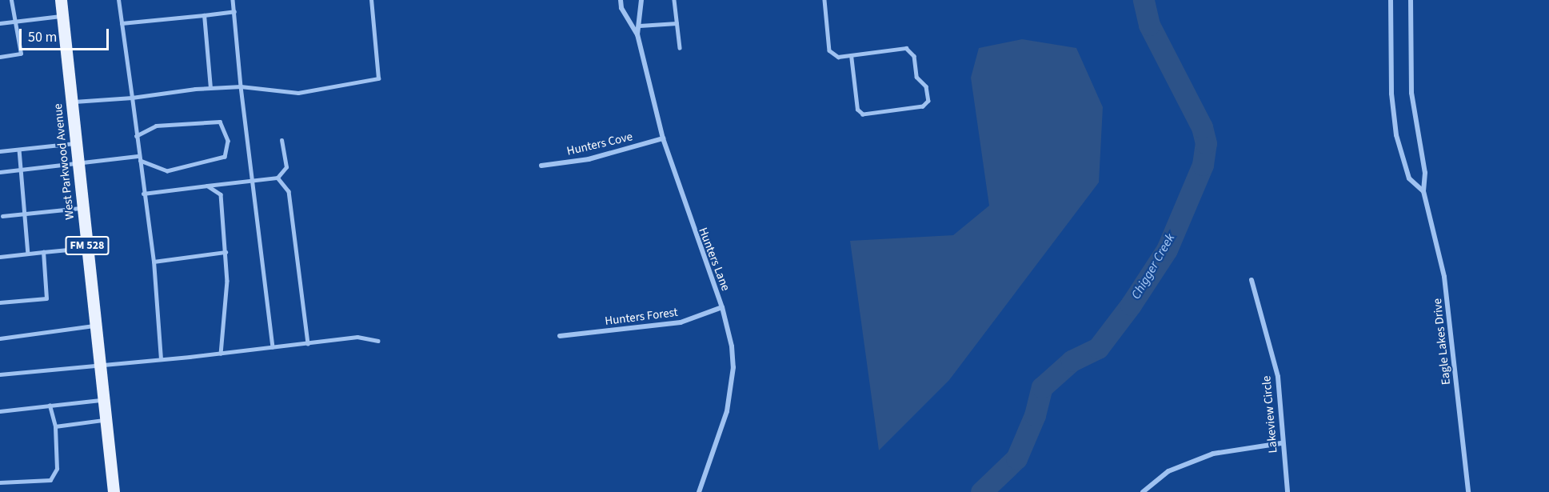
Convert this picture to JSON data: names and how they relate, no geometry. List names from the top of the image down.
{
  "streets": {
    "main road": ["West Parkwood Avenue", "FM 528"],
    "street": [
      "Hunters Cove",
      "Hunters Lane",
      "Hunters Forest",
      "Eagle Lakes Drive",
      "Lakeview Circle"
    ]
  },
  "crossings": [
    ["Hunters Cove", "Hunters Lane"],
    ["Hunters Lane", "Hunters Forest"]
  ],
  "water": ["Chigger Creek"],
  "scale_bar": "50 m"
}
